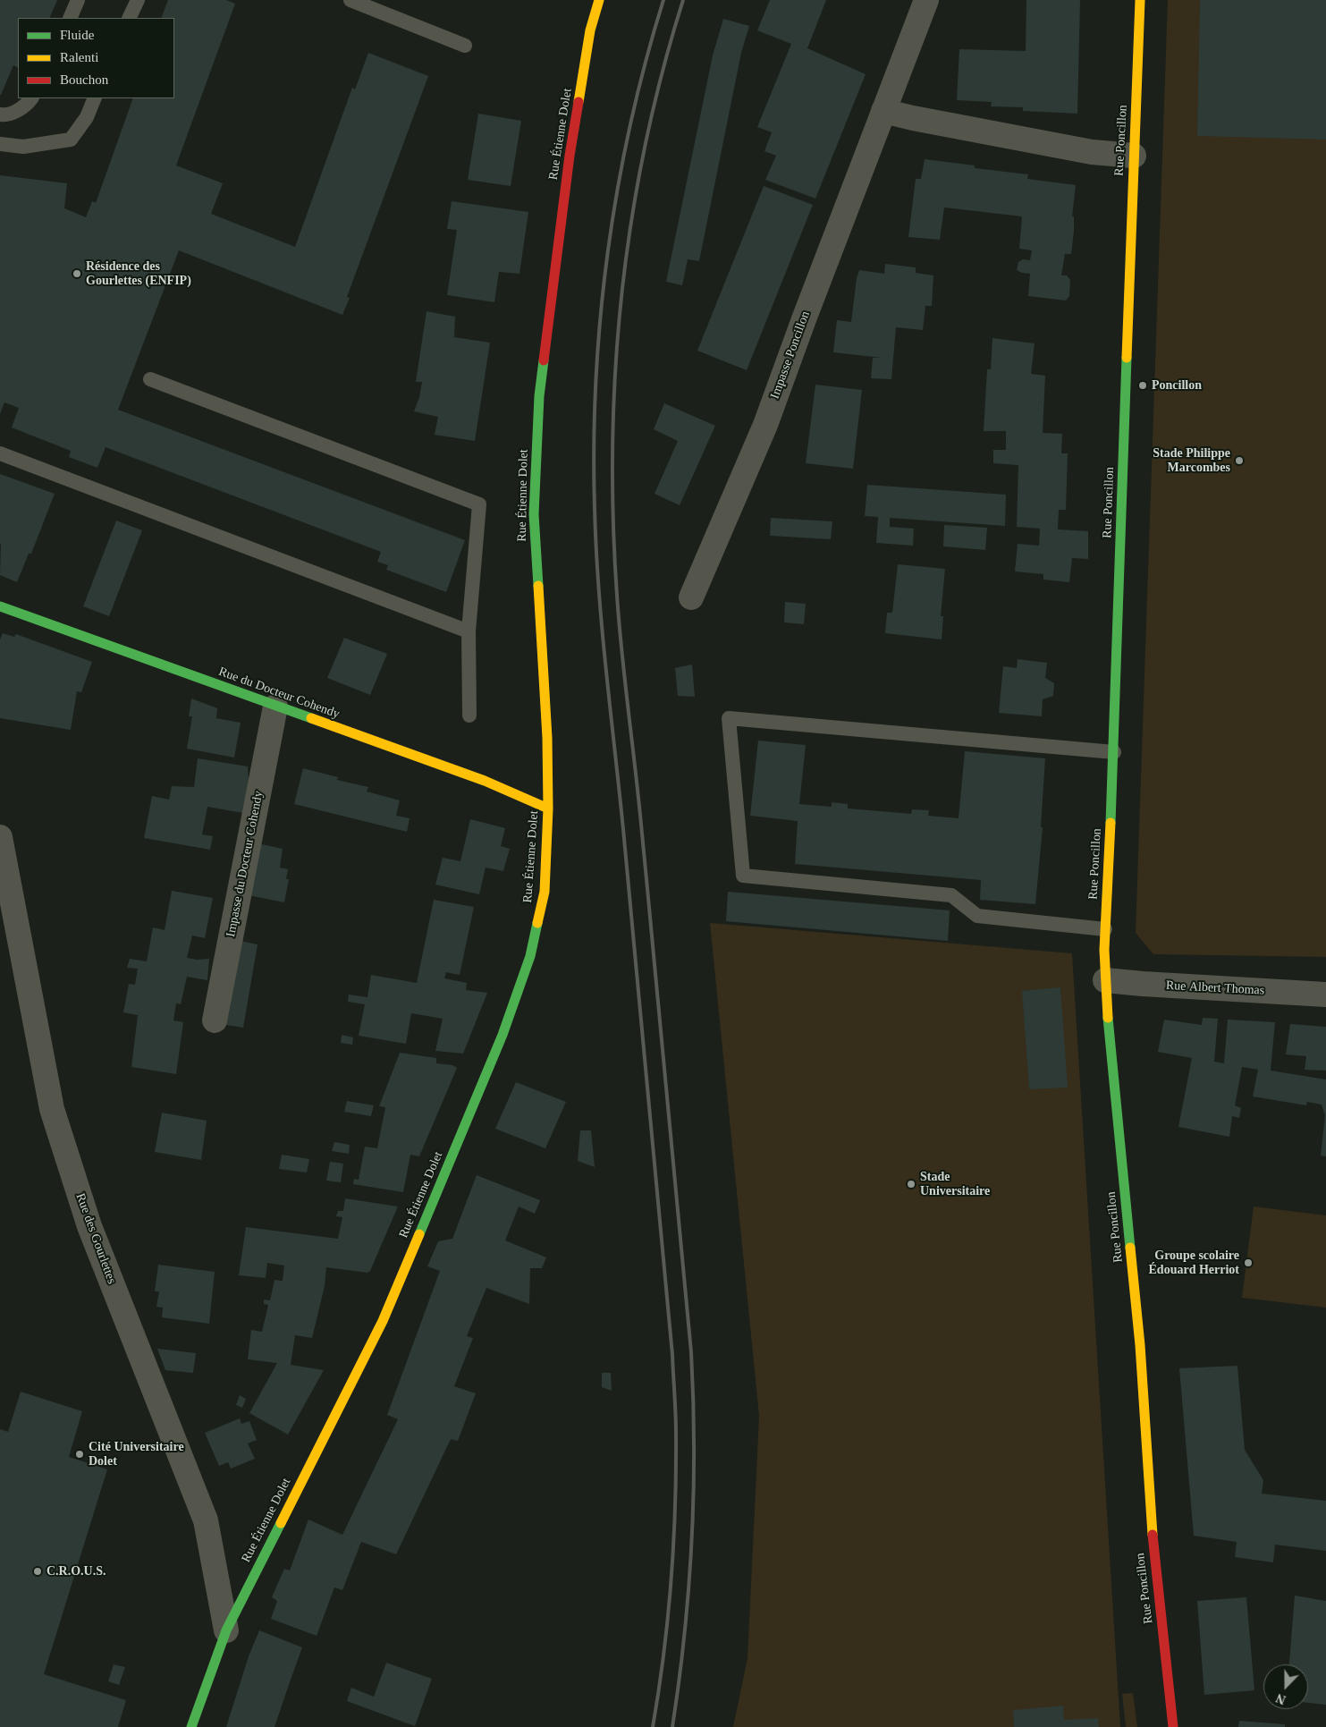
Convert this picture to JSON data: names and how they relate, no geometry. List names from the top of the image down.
{
  "streets": {
    "street": [
      "Rue Étienne Dolet",
      "Rue Poncillon",
      "Impasse Poncillon",
      "Rue du Docteur Cohendy",
      "Impasse du Docteur Cohendy",
      "Rue Albert Thomas",
      "Rue des Gourlettes"
    ]
  },
  "crossings": [
    ["Rue Étienne Dolet", "Rue du Docteur Cohendy"],
    ["Rue Étienne Dolet", "Rue des Gourlettes"],
    ["Rue Poncillon", "Rue Albert Thomas"],
    ["Rue du Docteur Cohendy", "Impasse du Docteur Cohendy"]
  ],
  "places": [
    "Résidence des Gourlettes (ENFIP)",
    "Poncillon",
    "Stade Philippe Marcombes",
    "Stade Universitaire",
    "Groupe scolaire Édouard Herriot",
    "Cité Universitaire Dolet",
    "C.R.O.U.S."
  ],
  "legend": ["Fluide", "Ralenti", "Bouchon"],
  "north": "bottom"
}
